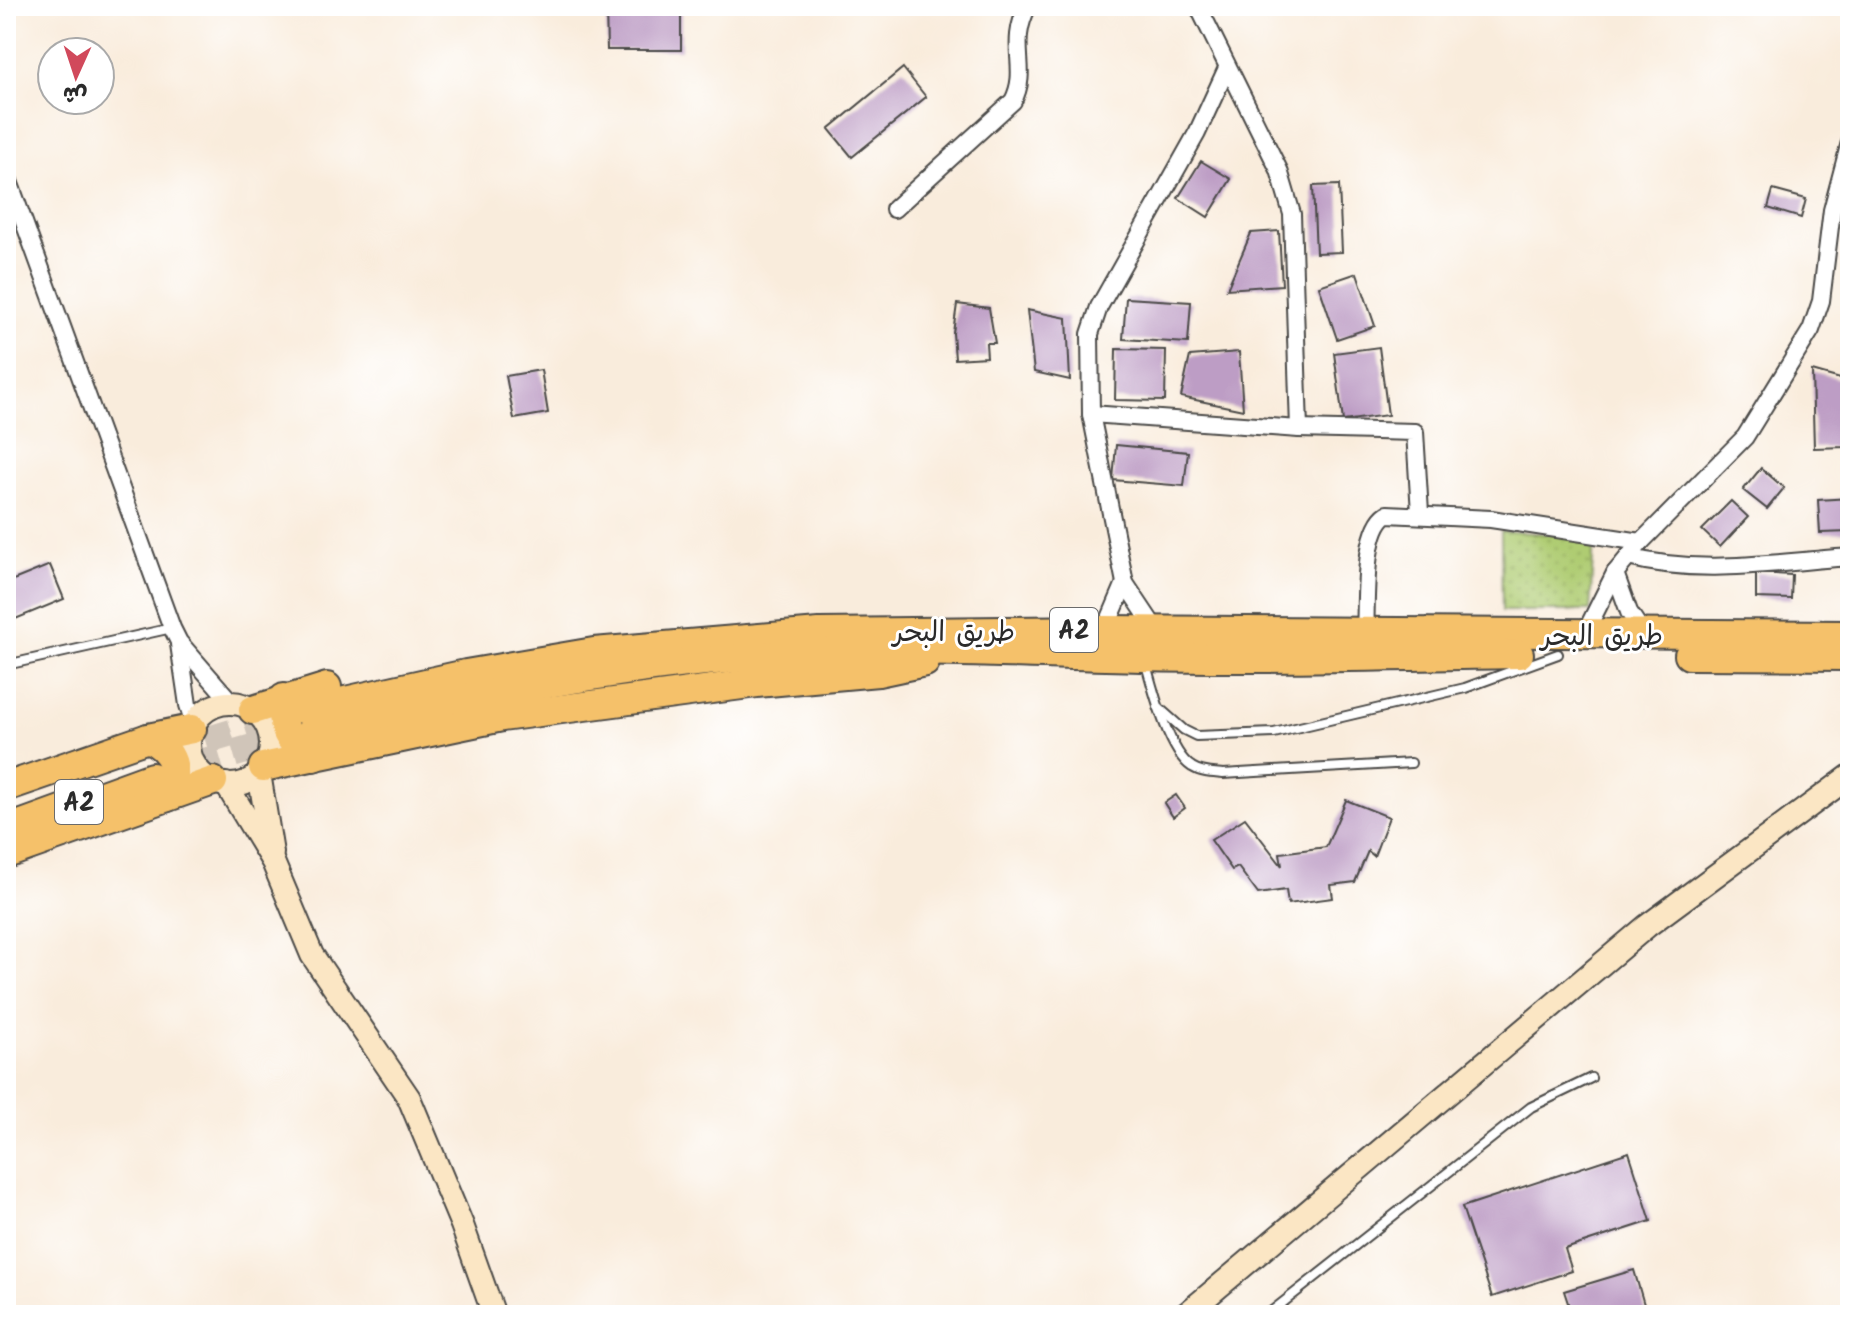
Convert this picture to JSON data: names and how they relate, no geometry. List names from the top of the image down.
{
  "streets": {
    "highway": ["A2", "طريق البحر"]
  },
  "north": "bottom"
}
